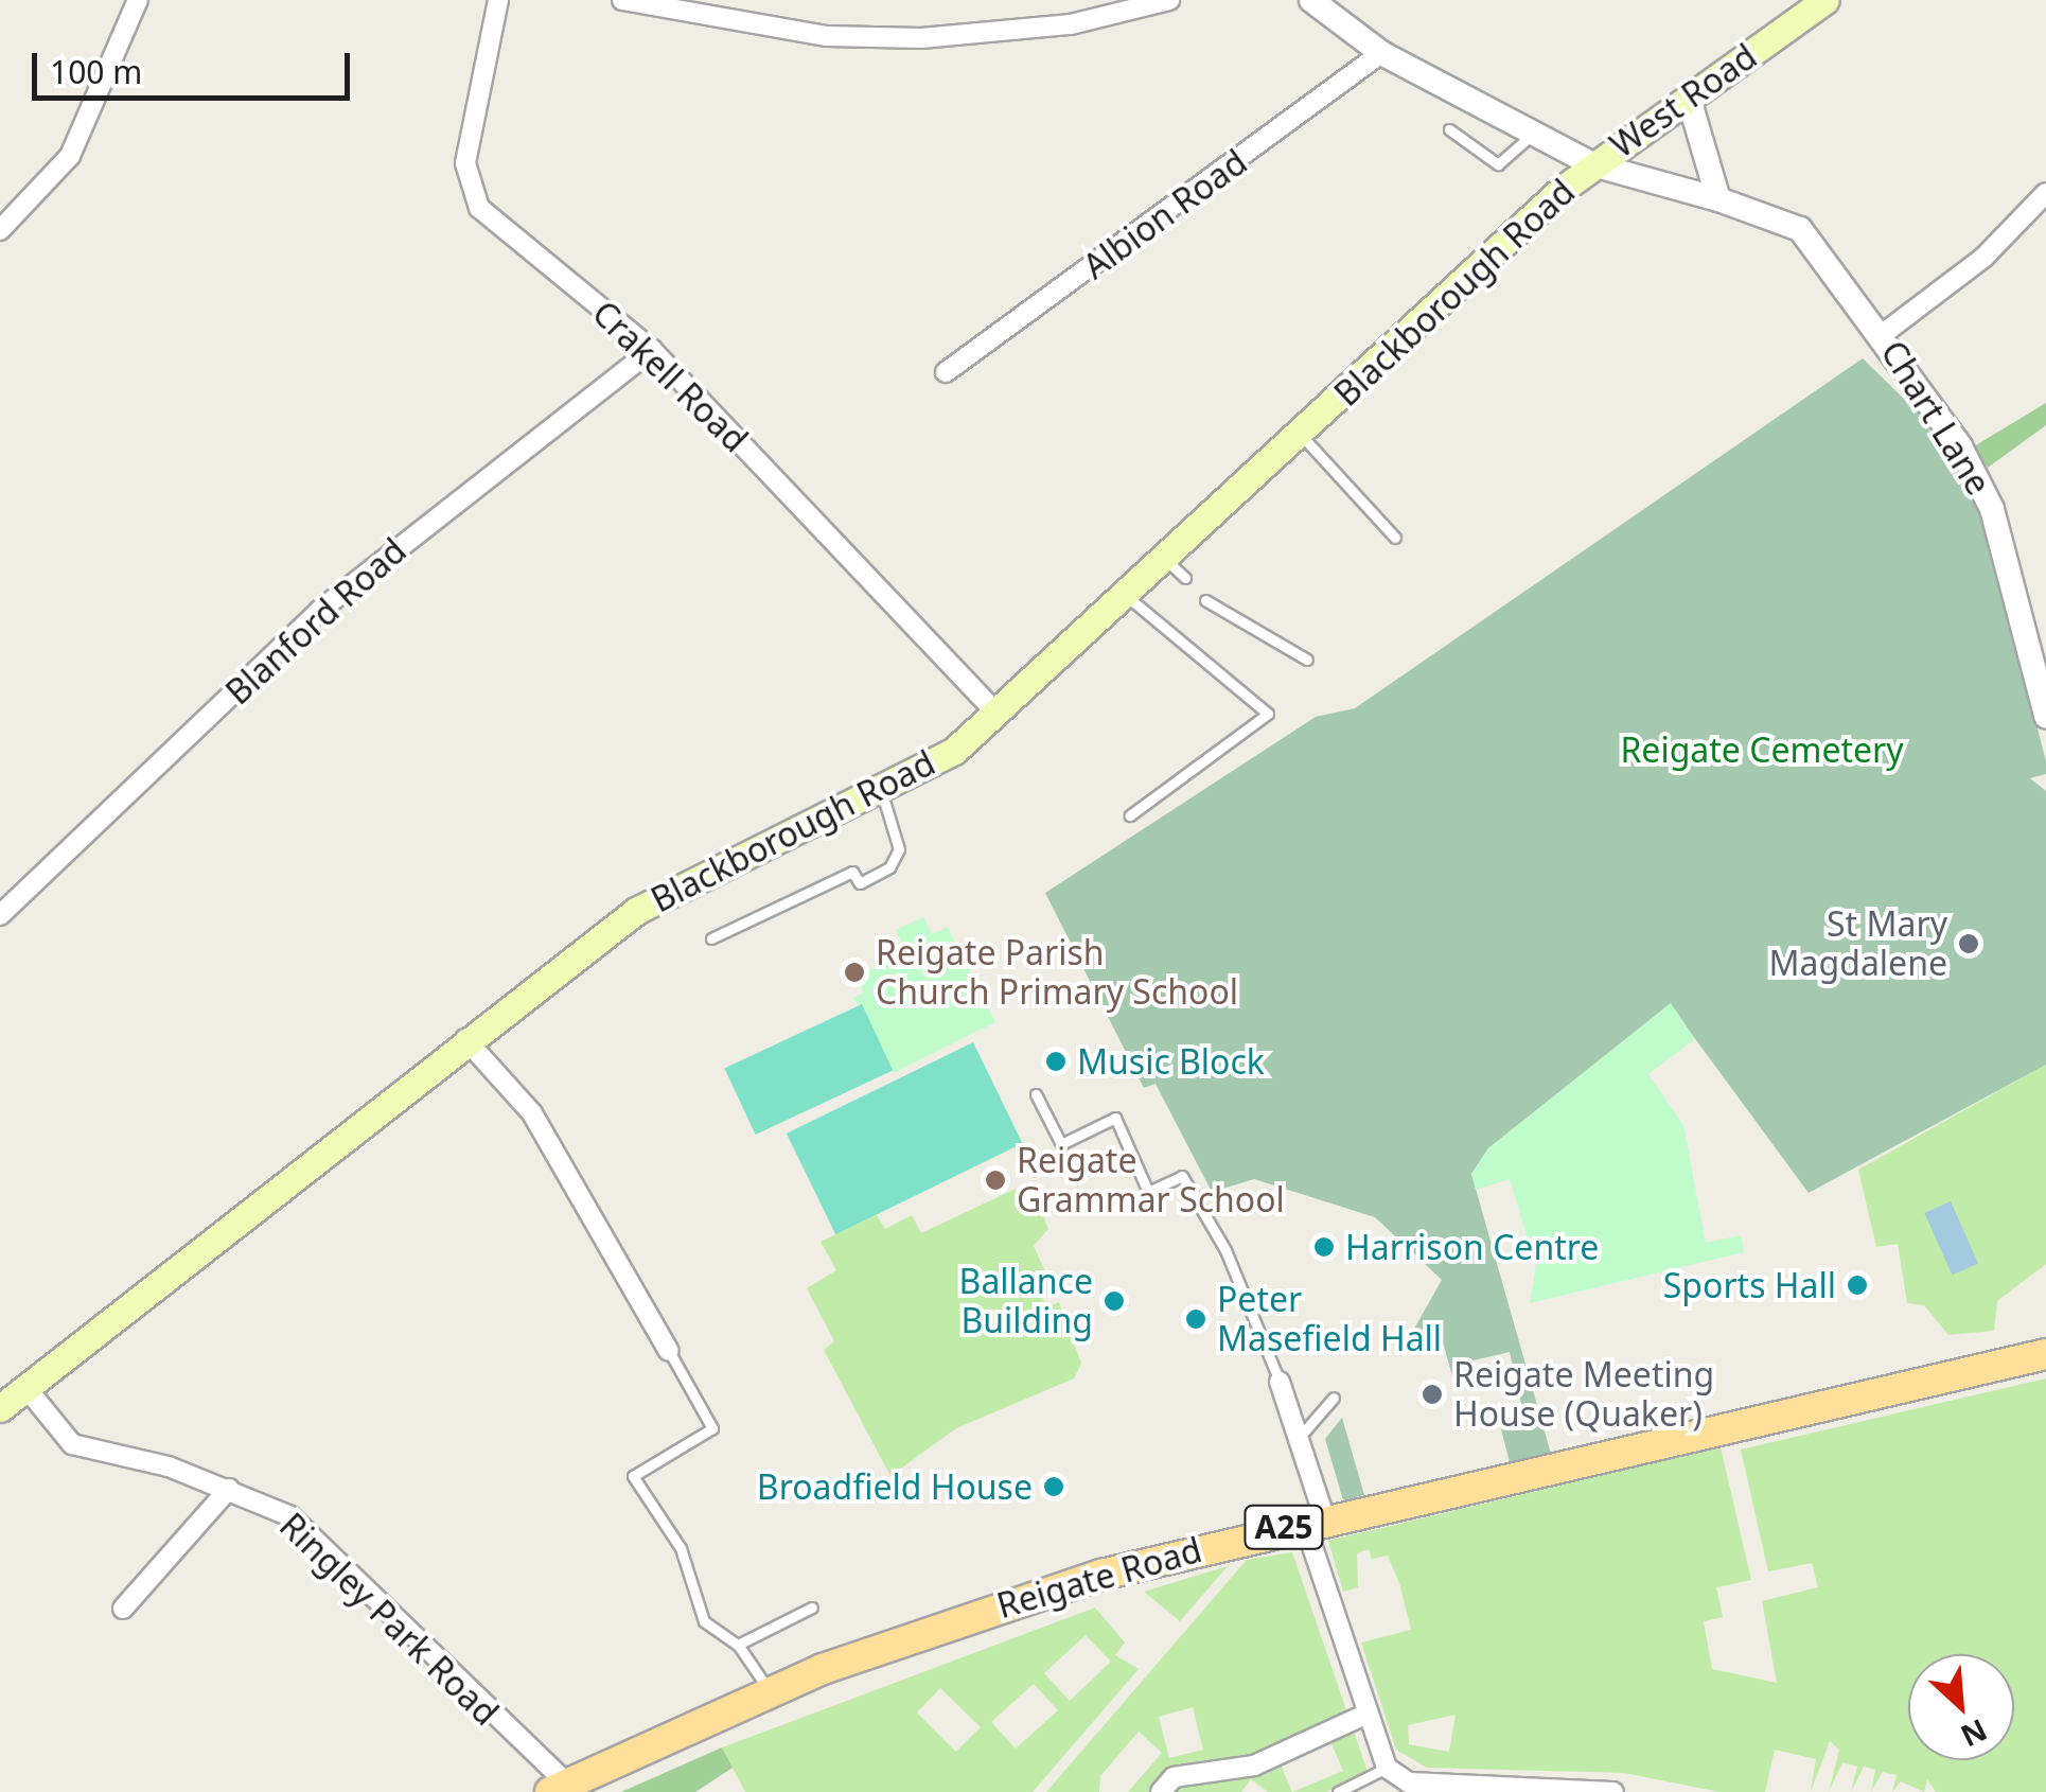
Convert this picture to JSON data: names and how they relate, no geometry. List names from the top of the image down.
{
  "streets": {
    "main road": [
      "West Road",
      "Blackborough Road",
      "A25",
      "Reigate Road"
    ],
    "street": [
      "Albion Road",
      "Crakell Road",
      "Chart Lane",
      "Blanford Road",
      "Ringley Park Road"
    ]
  },
  "crossings": [
    ["West Road", "Blackborough Road"],
    ["West Road", "Chart Lane"],
    ["Albion Road", "Chart Lane"],
    ["Blackborough Road", "Crakell Road"],
    ["Blackborough Road", "Chart Lane"],
    ["Blackborough Road", "Ringley Park Road"],
    ["Crakell Road", "Blanford Road"],
    ["Reigate Road", "Ringley Park Road"]
  ],
  "parks": ["Reigate Cemetery"],
  "places": [
    "St Mary Magdalene",
    "Reigate Parish Church Primary School",
    "Music Block",
    "Reigate Grammar School",
    "Harrison Centre",
    "Sports Hall",
    "Ballance Building",
    "Peter Masefield Hall",
    "Reigate Meeting House (Quaker)",
    "Broadfield House"
  ],
  "scale_bar": "100 m",
  "north": "bottom right"
}
